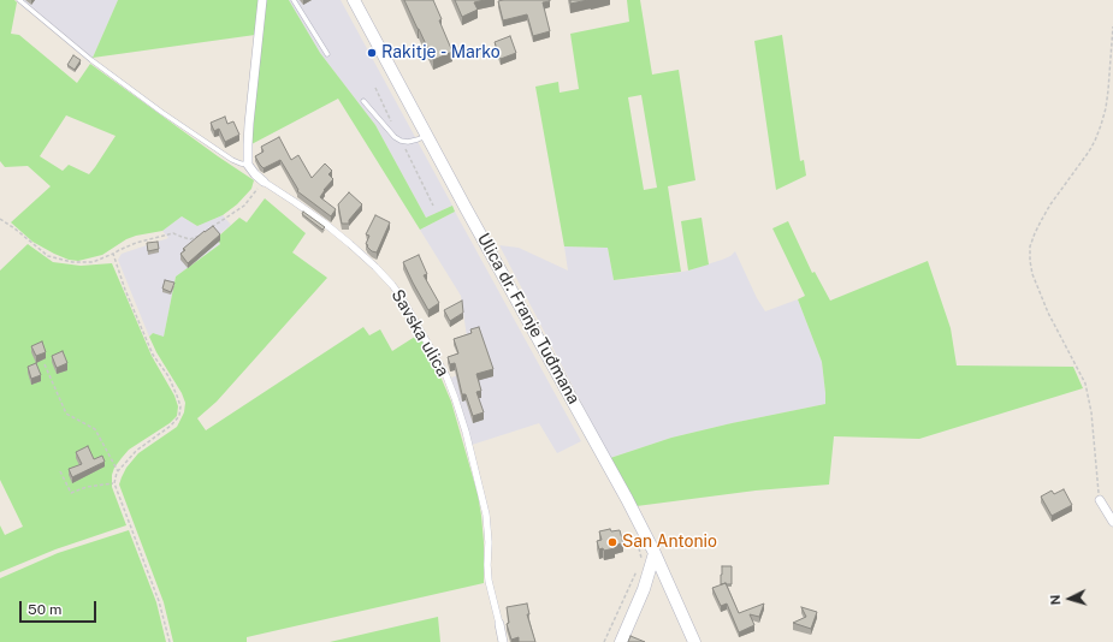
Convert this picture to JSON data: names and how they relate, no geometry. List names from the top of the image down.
{
  "streets": {
    "main road": ["Ulica dr. Franje Tuđmana"],
    "street": ["Savska ulica"]
  },
  "places": ["Rakitje - Marko", "San Antonio"],
  "scale_bar": "50 m",
  "north": "left"
}
